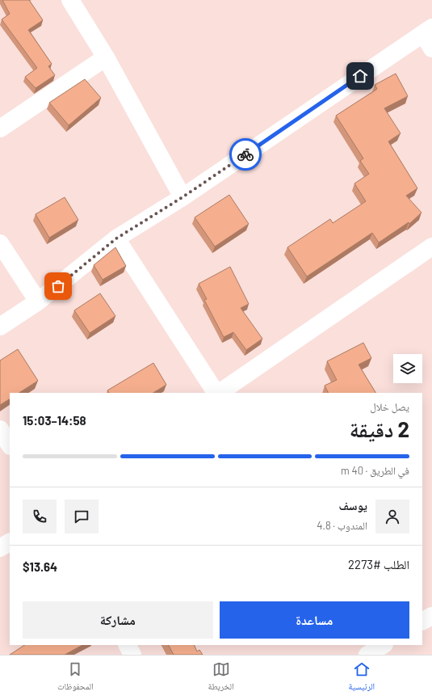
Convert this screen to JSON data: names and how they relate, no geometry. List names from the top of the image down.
{
  "page": {
    "heading": ["2 دقيقة", "يصل خلال", "14:58–15:03"],
    "panel": [
      "يوسف",
      "المندوب · 4.8",
      "الطلب #2273",
      "$13.64"
    ],
    "bar": "في الطريق · 40 m",
    "buttons": ["مساعدة", "مشاركة"],
    "tabs": ["الرئيسية", "الخريطة", "المحفوظات"]
  }
}
